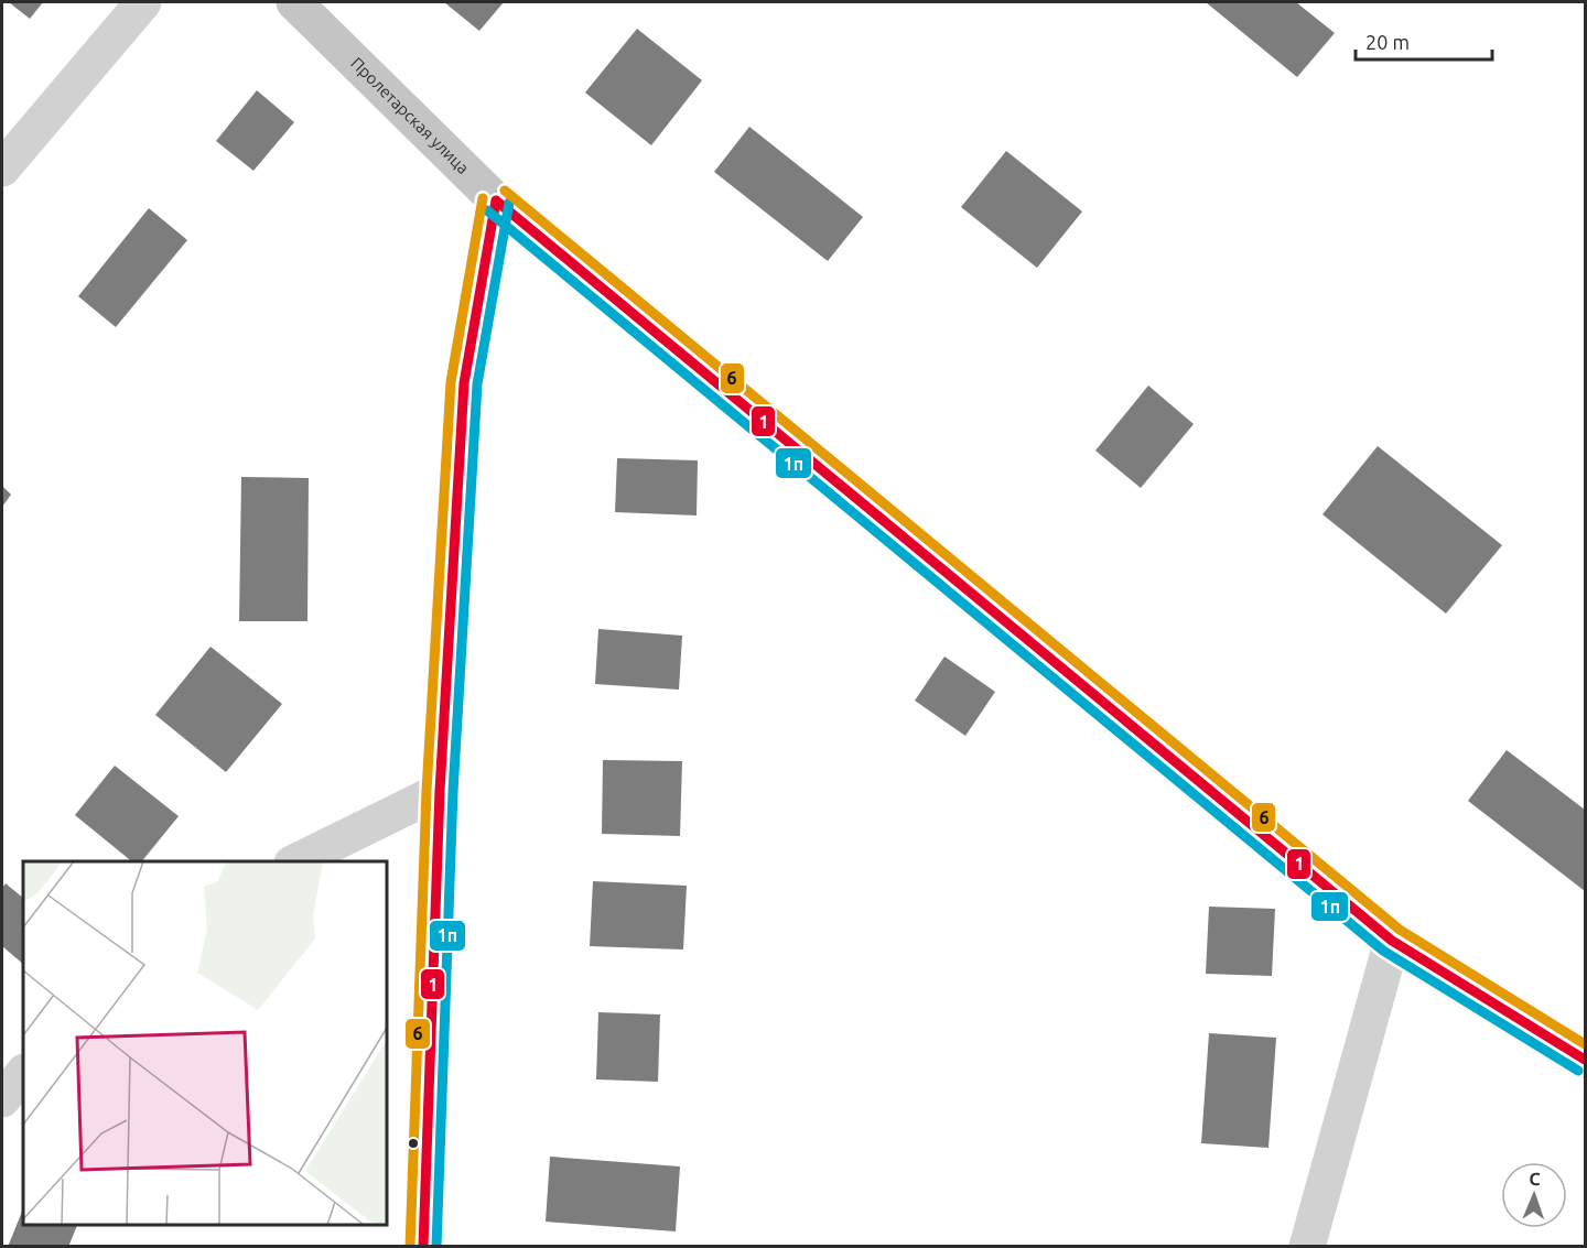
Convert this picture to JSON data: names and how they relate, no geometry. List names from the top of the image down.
{
  "streets": {
    "main road": ["Пролетарская улица"]
  },
  "lines": ["transit line 6", "transit line 1", "transit line 1п"],
  "scale_bar": "20 m",
  "north": "top"
}
